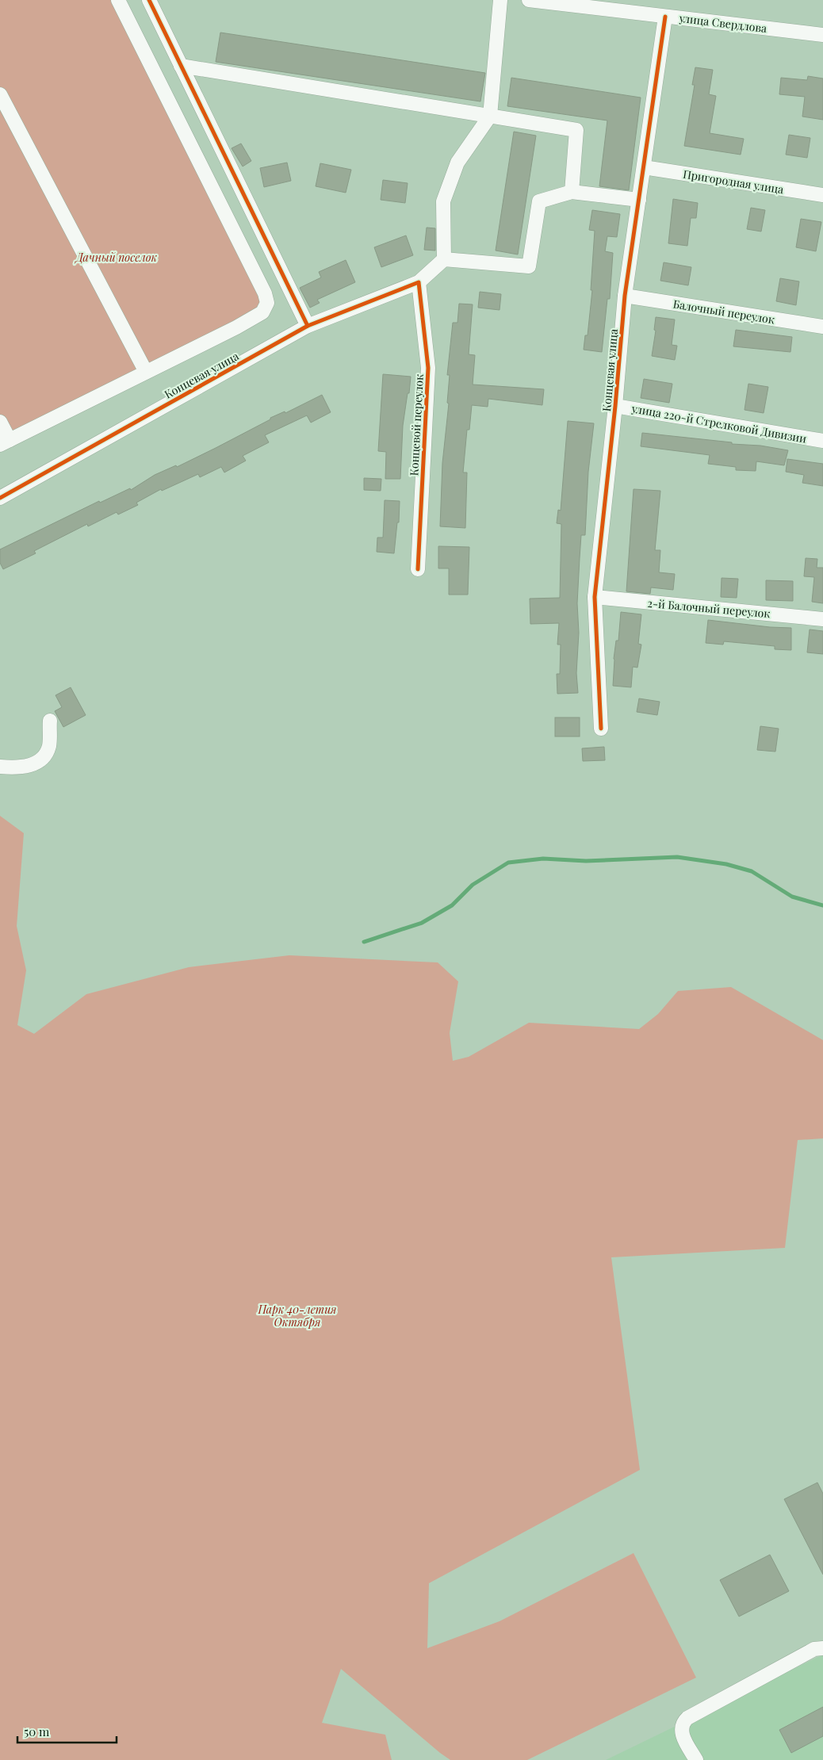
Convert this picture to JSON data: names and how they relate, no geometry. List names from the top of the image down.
{
  "streets": {
    "street": [
      "улица Свердлова",
      "Пригородная улица",
      "Балочный переулок",
      "Концевая улица",
      "улица 220-й Стрелковой Дивизии",
      "Концевой переулок",
      "2-й Балочный переулок"
    ]
  },
  "crossings": [
    ["улица Свердлова", "Концевая улица"],
    ["Пригородная улица", "Концевая улица"],
    ["Балочный переулок", "Концевая улица"],
    ["Концевая улица", "улица 220-й Стрелковой Дивизии"],
    ["Концевая улица", "Концевой переулок"],
    ["Концевая улица", "2-й Балочный переулок"]
  ],
  "parks": ["Дачный поселок", "Парк 40-летия Октября"],
  "scale_bar": "50 m"
}
